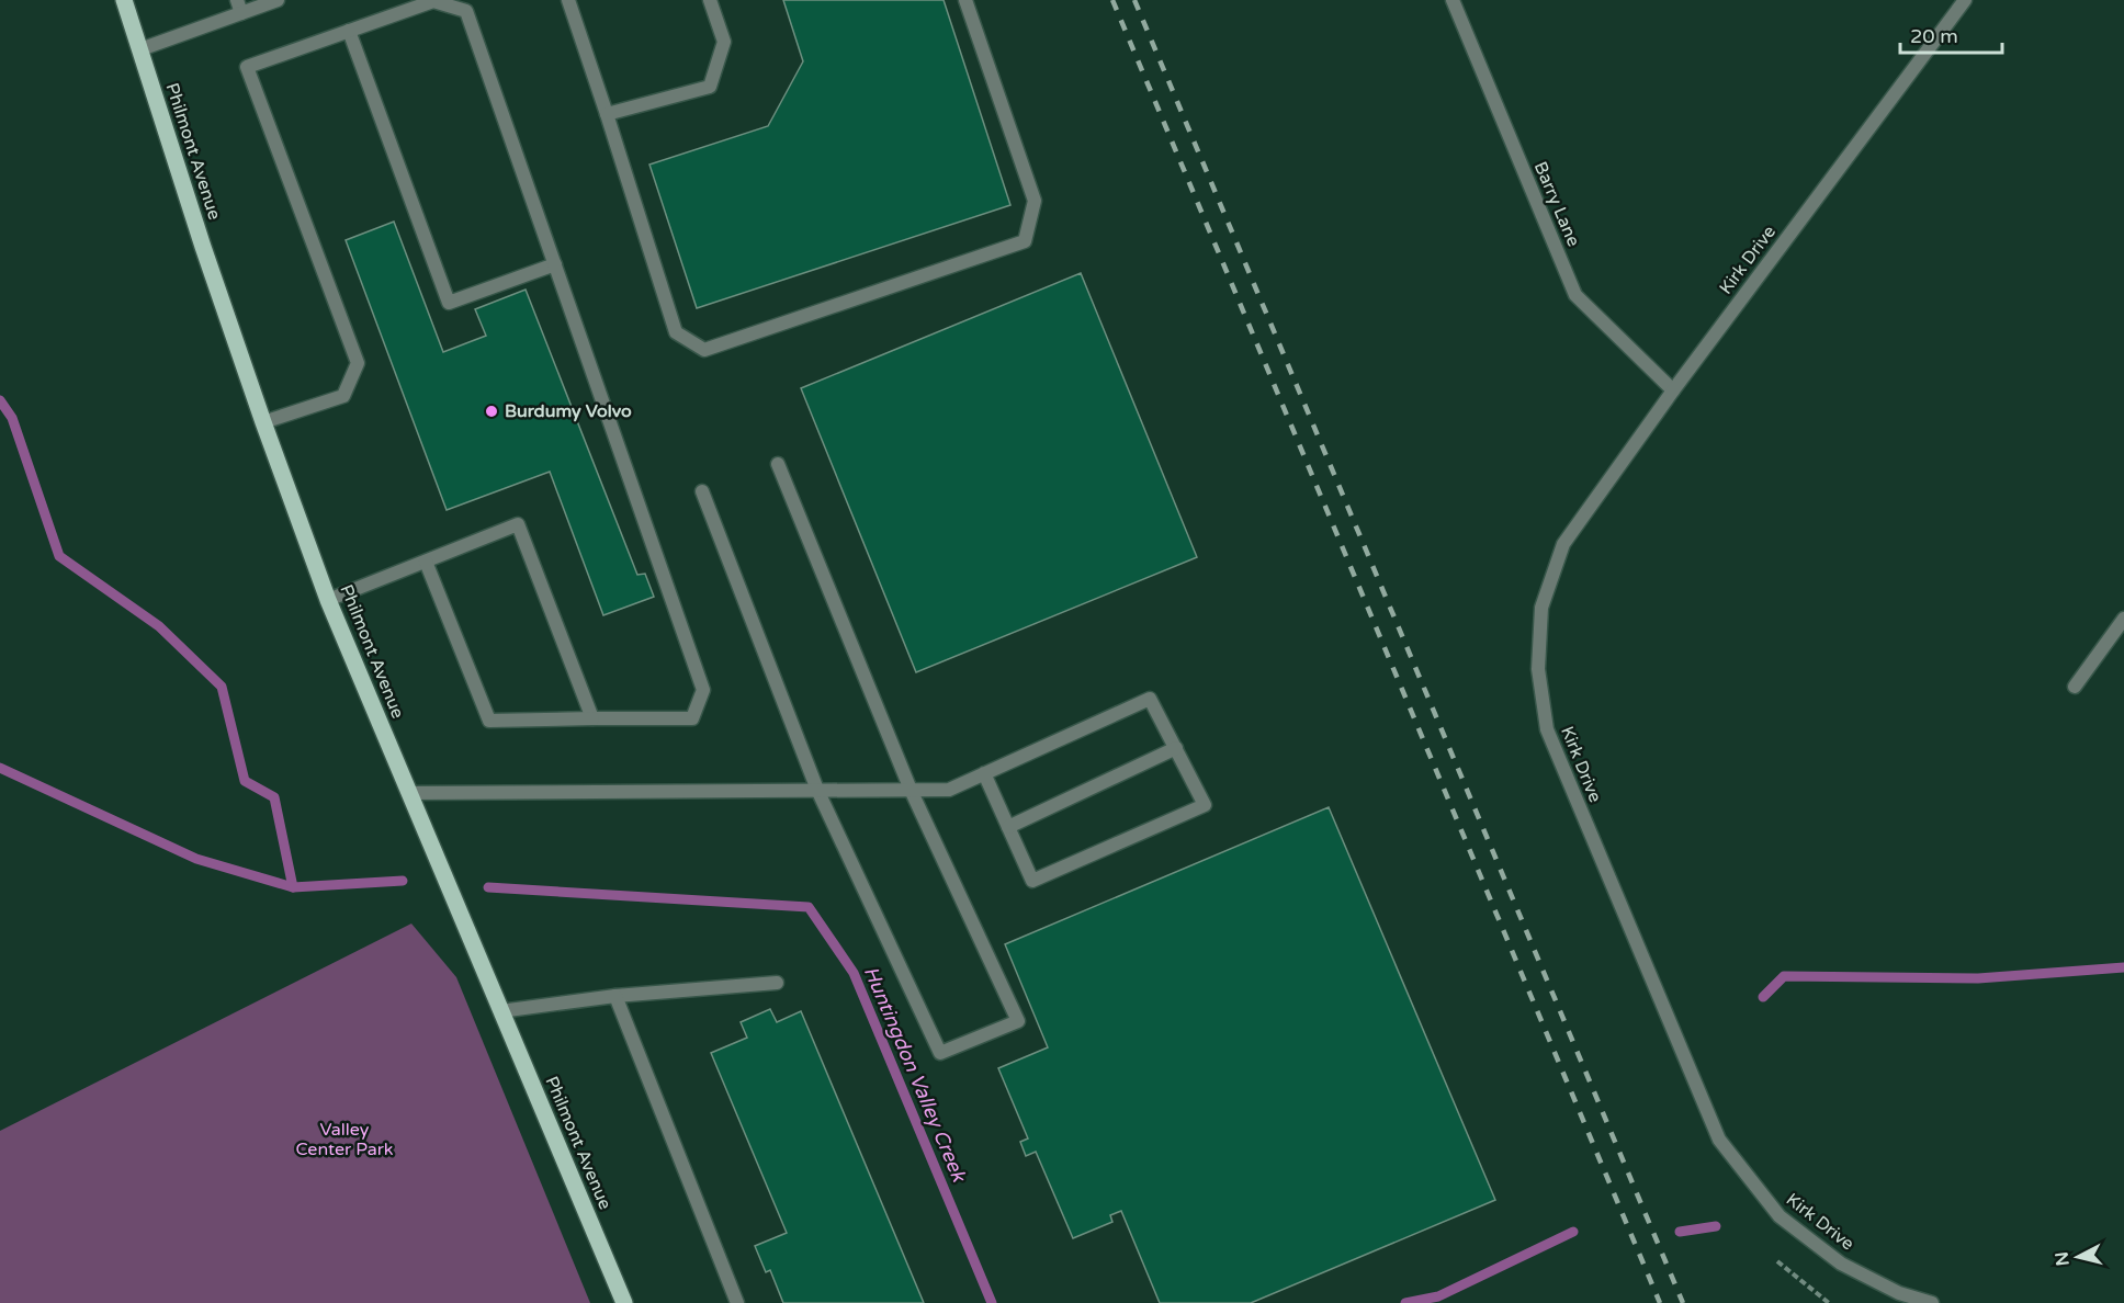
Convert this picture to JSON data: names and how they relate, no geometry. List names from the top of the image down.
{
  "streets": {
    "main road": ["Philmont Avenue"],
    "street": ["Barry Lane", "Kirk Drive"]
  },
  "crossings": [
    ["Barry Lane", "Kirk Drive"]
  ],
  "water": ["Huntingdon Valley Creek"],
  "parks": ["Valley Center Park"],
  "places": ["Burdumy Volvo"],
  "scale_bar": "20 m",
  "north": "left"
}
